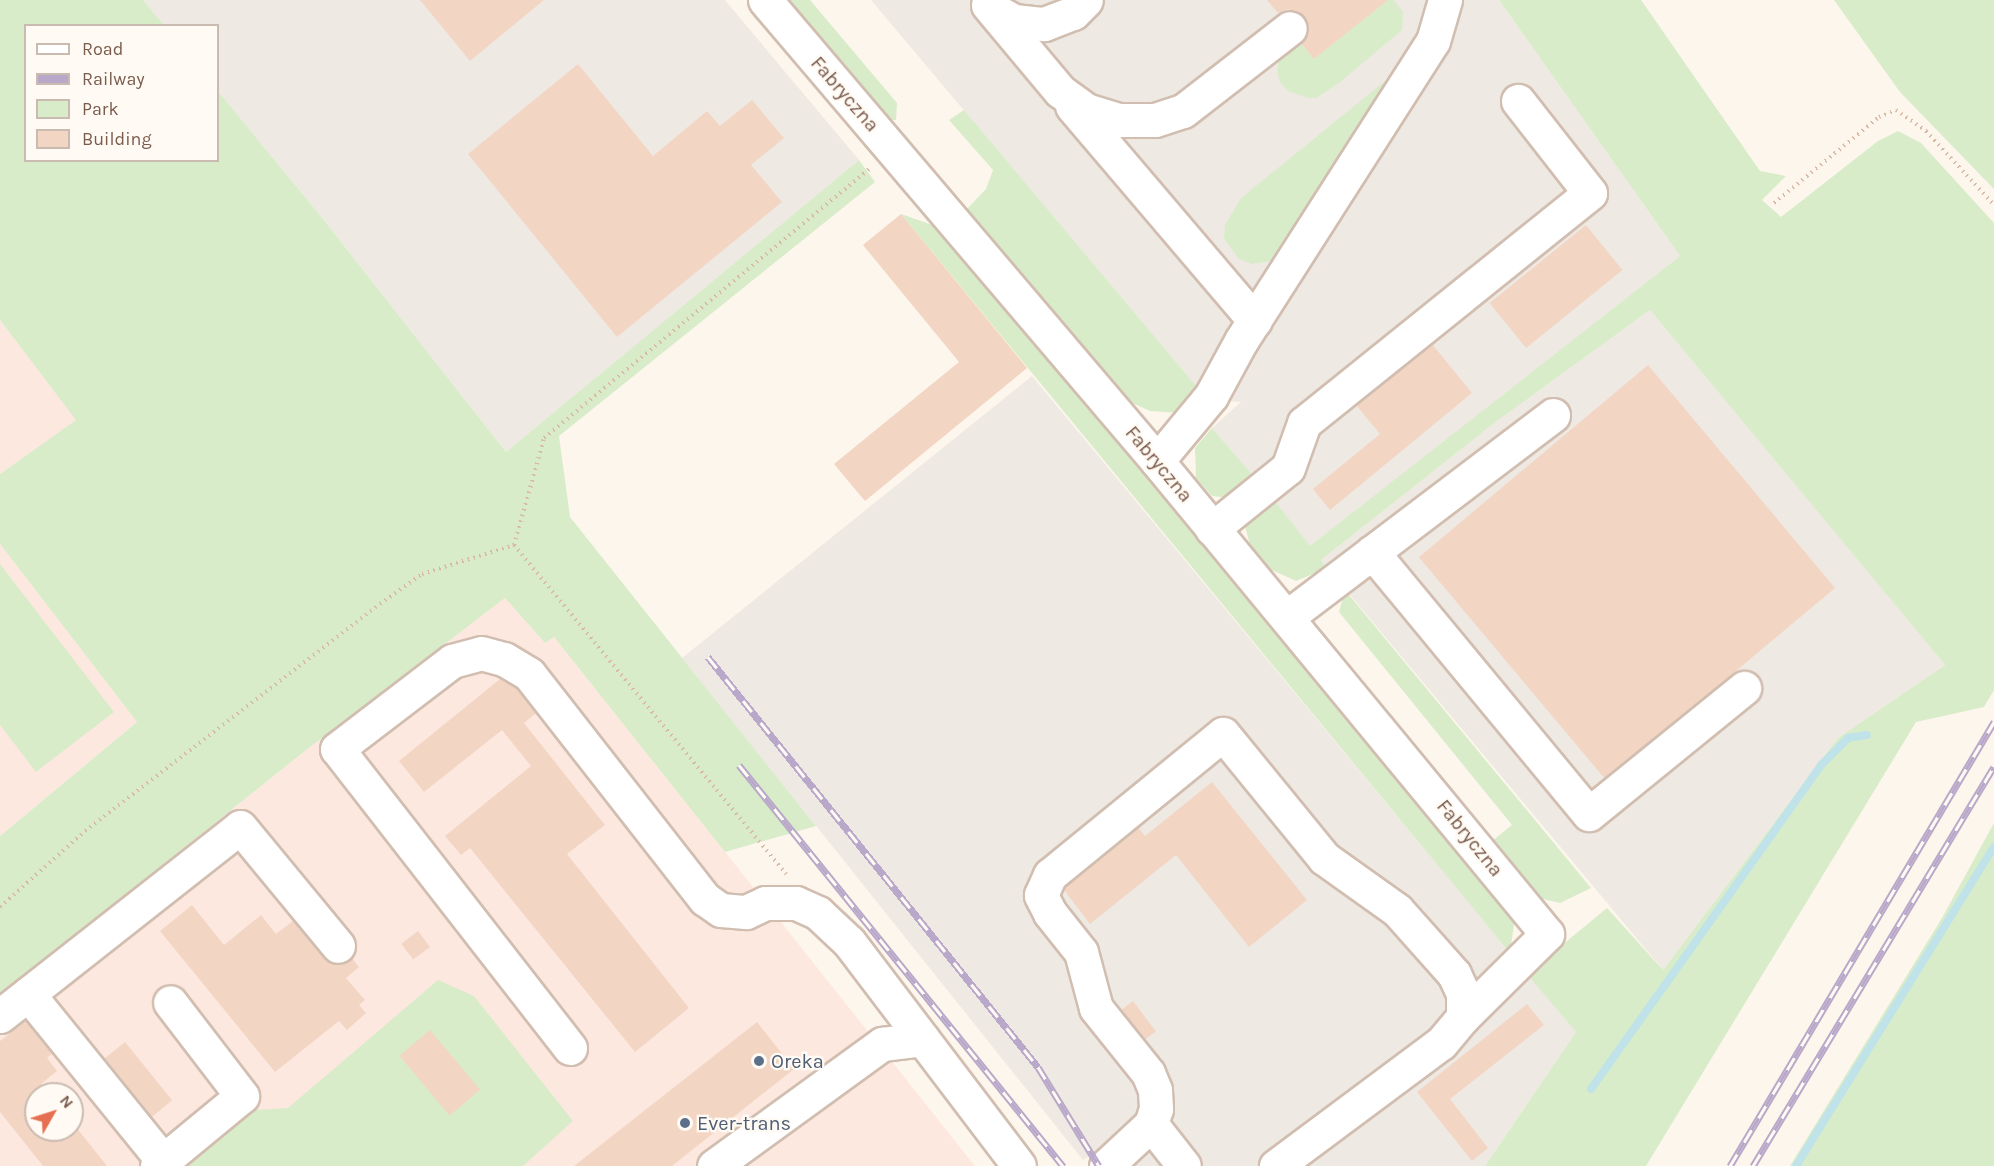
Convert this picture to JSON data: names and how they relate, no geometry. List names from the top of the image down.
{
  "streets": {
    "street": ["Fabryczna"]
  },
  "places": ["Oreka", "Ever-trans"],
  "legend": [
    "Road",
    "Railway",
    "Park",
    "Building"
  ],
  "north": "top right"
}
